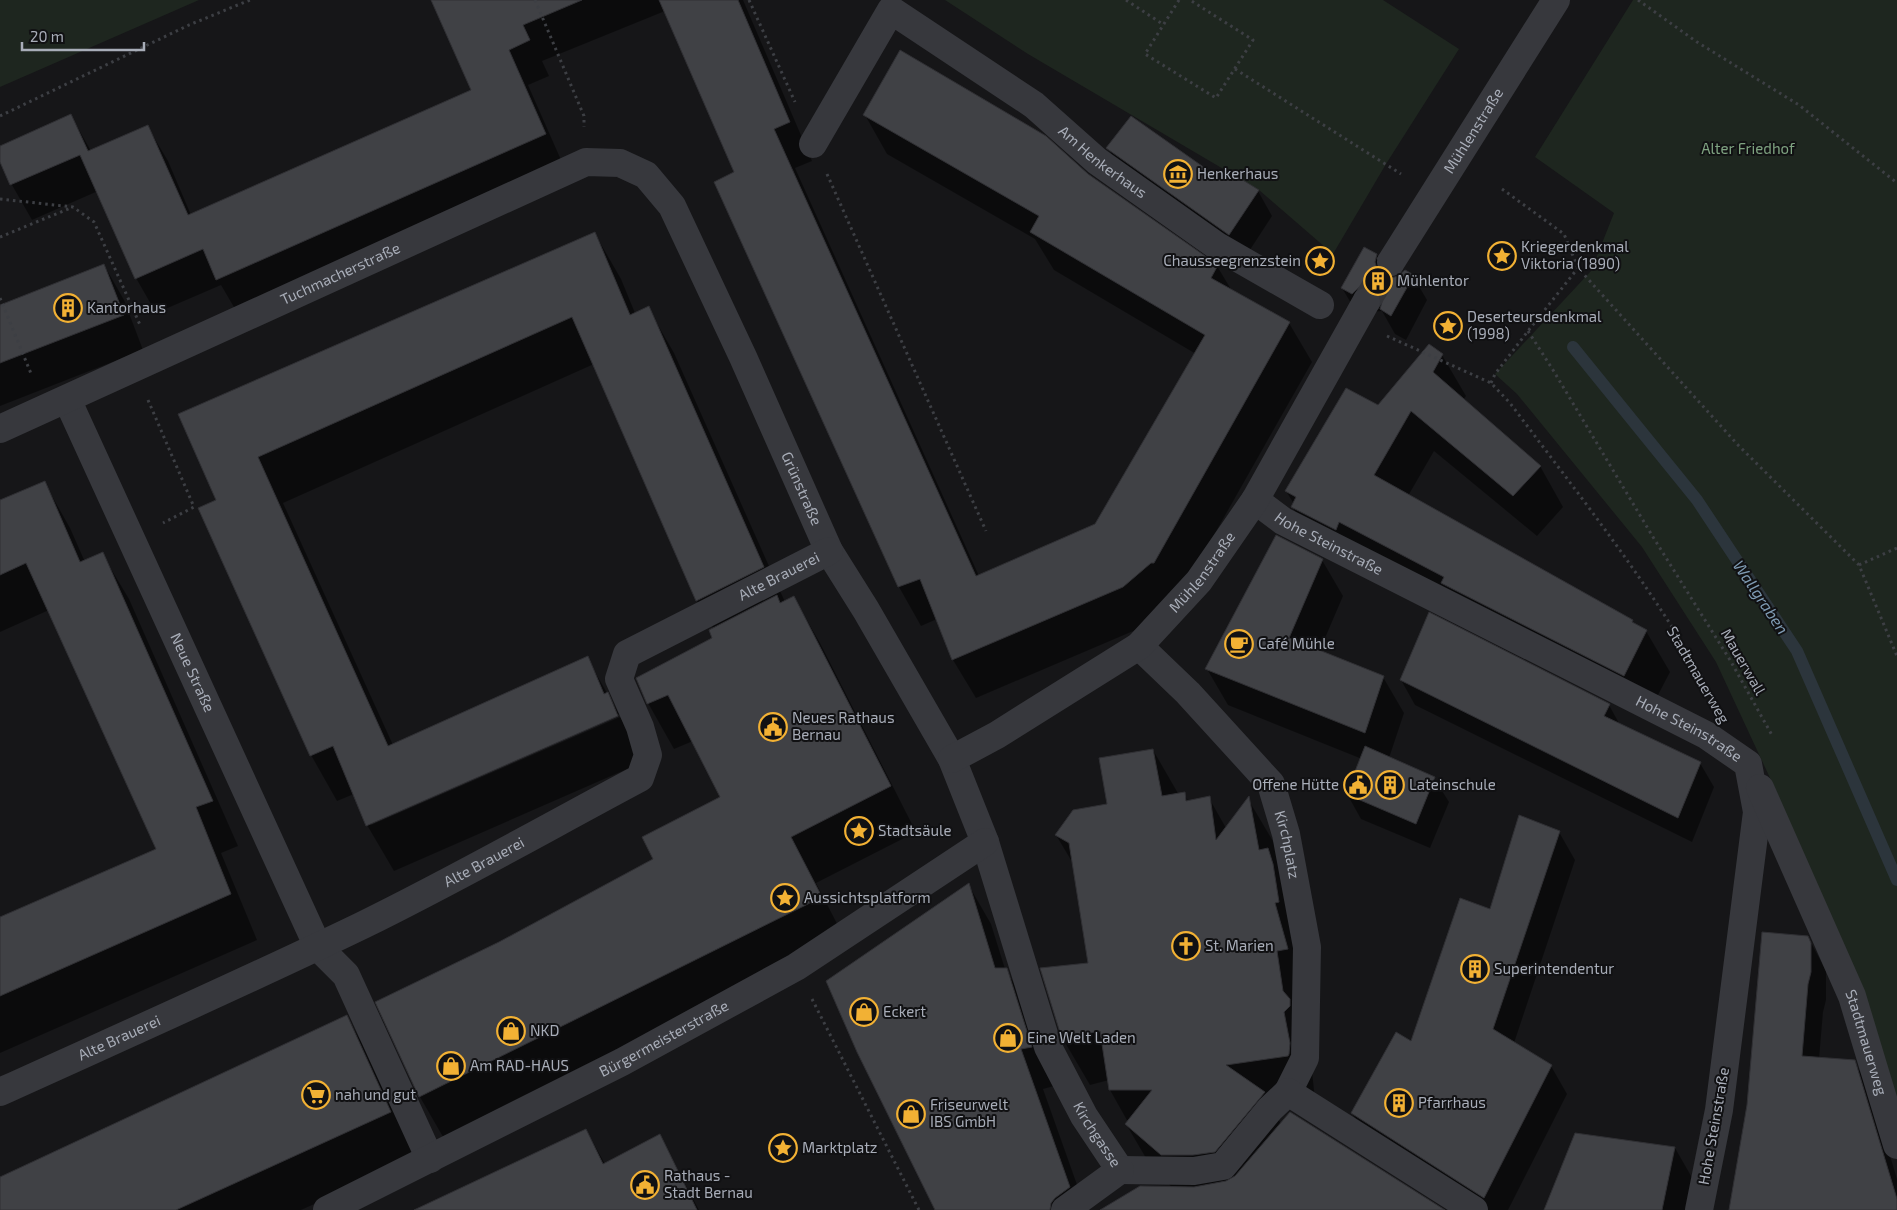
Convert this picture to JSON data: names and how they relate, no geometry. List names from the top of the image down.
{
  "streets": {
    "street": [
      "Mühlenstraße",
      "Am Henkerhaus",
      "Tuchmacherstraße",
      "Grünstraße",
      "Hohe Steinstraße",
      "Alte Brauerei",
      "Neue Straße",
      "Stadtmauerweg",
      "Kirchplatz",
      "Bürgermeisterstraße",
      "Kirchgasse"
    ],
    "path": ["Mauerwall"]
  },
  "crossings": [
    ["Mühlenstraße", "Grünstraße"],
    ["Mühlenstraße", "Hohe Steinstraße"],
    ["Mühlenstraße", "Kirchplatz"],
    ["Mühlenstraße", "Kirchgasse"],
    ["Tuchmacherstraße", "Grünstraße"],
    ["Tuchmacherstraße", "Neue Straße"],
    ["Grünstraße", "Alte Brauerei"],
    ["Grünstraße", "Kirchgasse"],
    ["Hohe Steinstraße", "Stadtmauerweg"],
    ["Alte Brauerei", "Neue Straße"],
    ["Neue Straße", "Bürgermeisterstraße"],
    ["Kirchplatz", "Kirchgasse"],
    ["Bürgermeisterstraße", "Kirchgasse"]
  ],
  "water": ["Wallgraben"],
  "parks": ["Alter Friedhof"],
  "places": {
    "museum": ["Henkerhaus"],
    "place": [
      "Kriegerdenkmal Viktoria (1890)",
      "Chausseegrenzstein",
      "Deserteursdenkmal (1998)",
      "Stadtsäule",
      "Aussichtsplatform",
      "Marktplatz"
    ],
    "building": [
      "Mühlentor",
      "Kantorhaus",
      "Lateinschule",
      "Superintendentur",
      "Pfarrhaus"
    ],
    "cafe": ["Café Mühle"],
    "public building": ["Neues Rathaus Bernau", "Offene Hütte", "Rathaus - Stadt Bernau"],
    "church": ["St. Marien"],
    "shop": [
      "Eckert",
      "NKD",
      "Eine Welt Laden",
      "Am RAD-HAUS",
      "Friseurwelt IBS GmbH"
    ],
    "supermarket": ["nah und gut"]
  },
  "scale_bar": "20 m"
}
